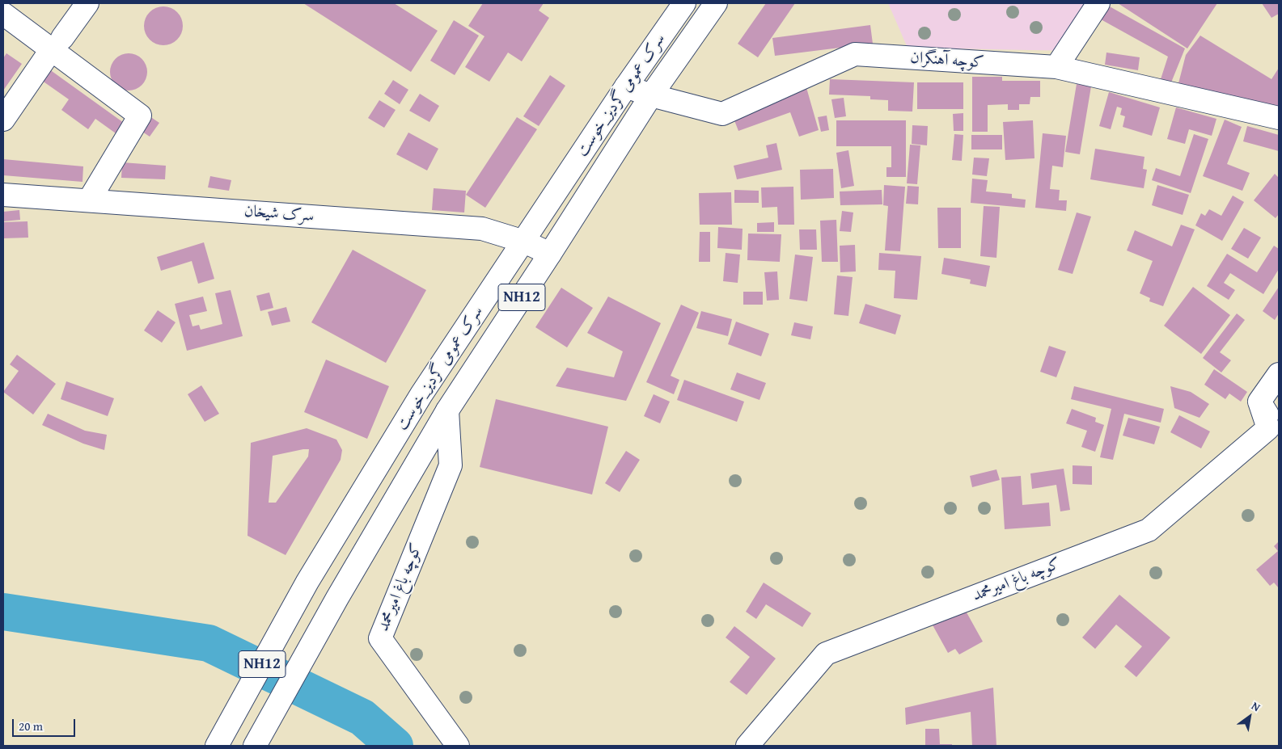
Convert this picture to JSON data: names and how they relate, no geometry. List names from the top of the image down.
{
  "streets": {
    "main road": [
      "کوچه آهنگران",
      "سرک عمومی گردیز_خوست",
      "سرک شیخان",
      "NH12",
      "کوچه باغ امیرمحمد"
    ]
  },
  "crossings": [
    ["کوچه آهنگران", "سرک عمومی گردیز_خوست"],
    ["سرک عمومی گردیز_خوست", "سرک شیخان"],
    ["سرک عمومی گردیز_خوست", "کوچه باغ امیرمحمد"]
  ],
  "scale_bar": "20 m",
  "north": "top right"
}
